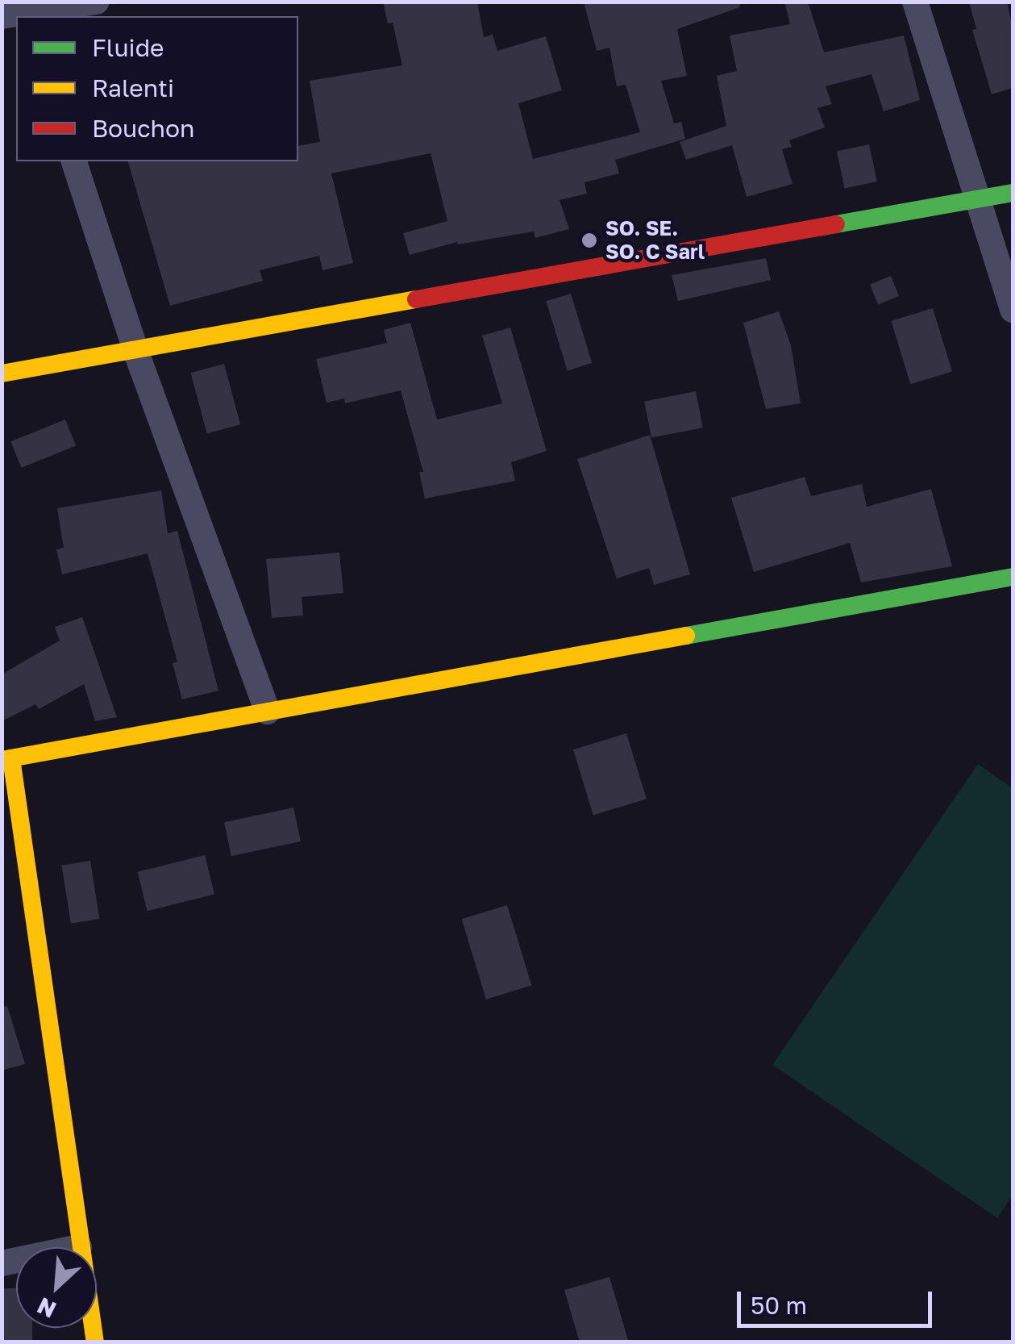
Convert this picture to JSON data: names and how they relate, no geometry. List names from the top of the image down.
{
  "places": ["SO. SE. SO. C Sarl"],
  "legend": ["Fluide", "Ralenti", "Bouchon"],
  "scale_bar": "50 m",
  "north": "bottom left"
}
